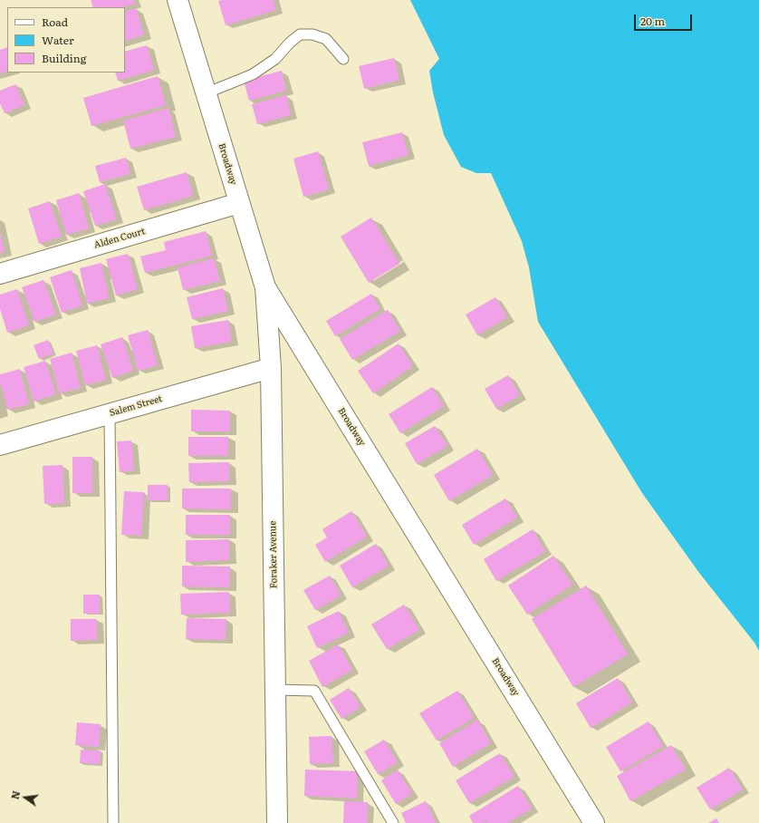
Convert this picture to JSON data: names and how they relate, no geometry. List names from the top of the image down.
{
  "streets": {
    "street": [
      "Broadway",
      "Alden Court",
      "Salem Street",
      "Foraker Avenue"
    ]
  },
  "crossings": [
    ["Broadway", "Alden Court"],
    ["Broadway", "Foraker Avenue"],
    ["Salem Street", "Foraker Avenue"]
  ],
  "legend": ["Road", "Water", "Building"],
  "scale_bar": "20 m",
  "north": "left"
}
